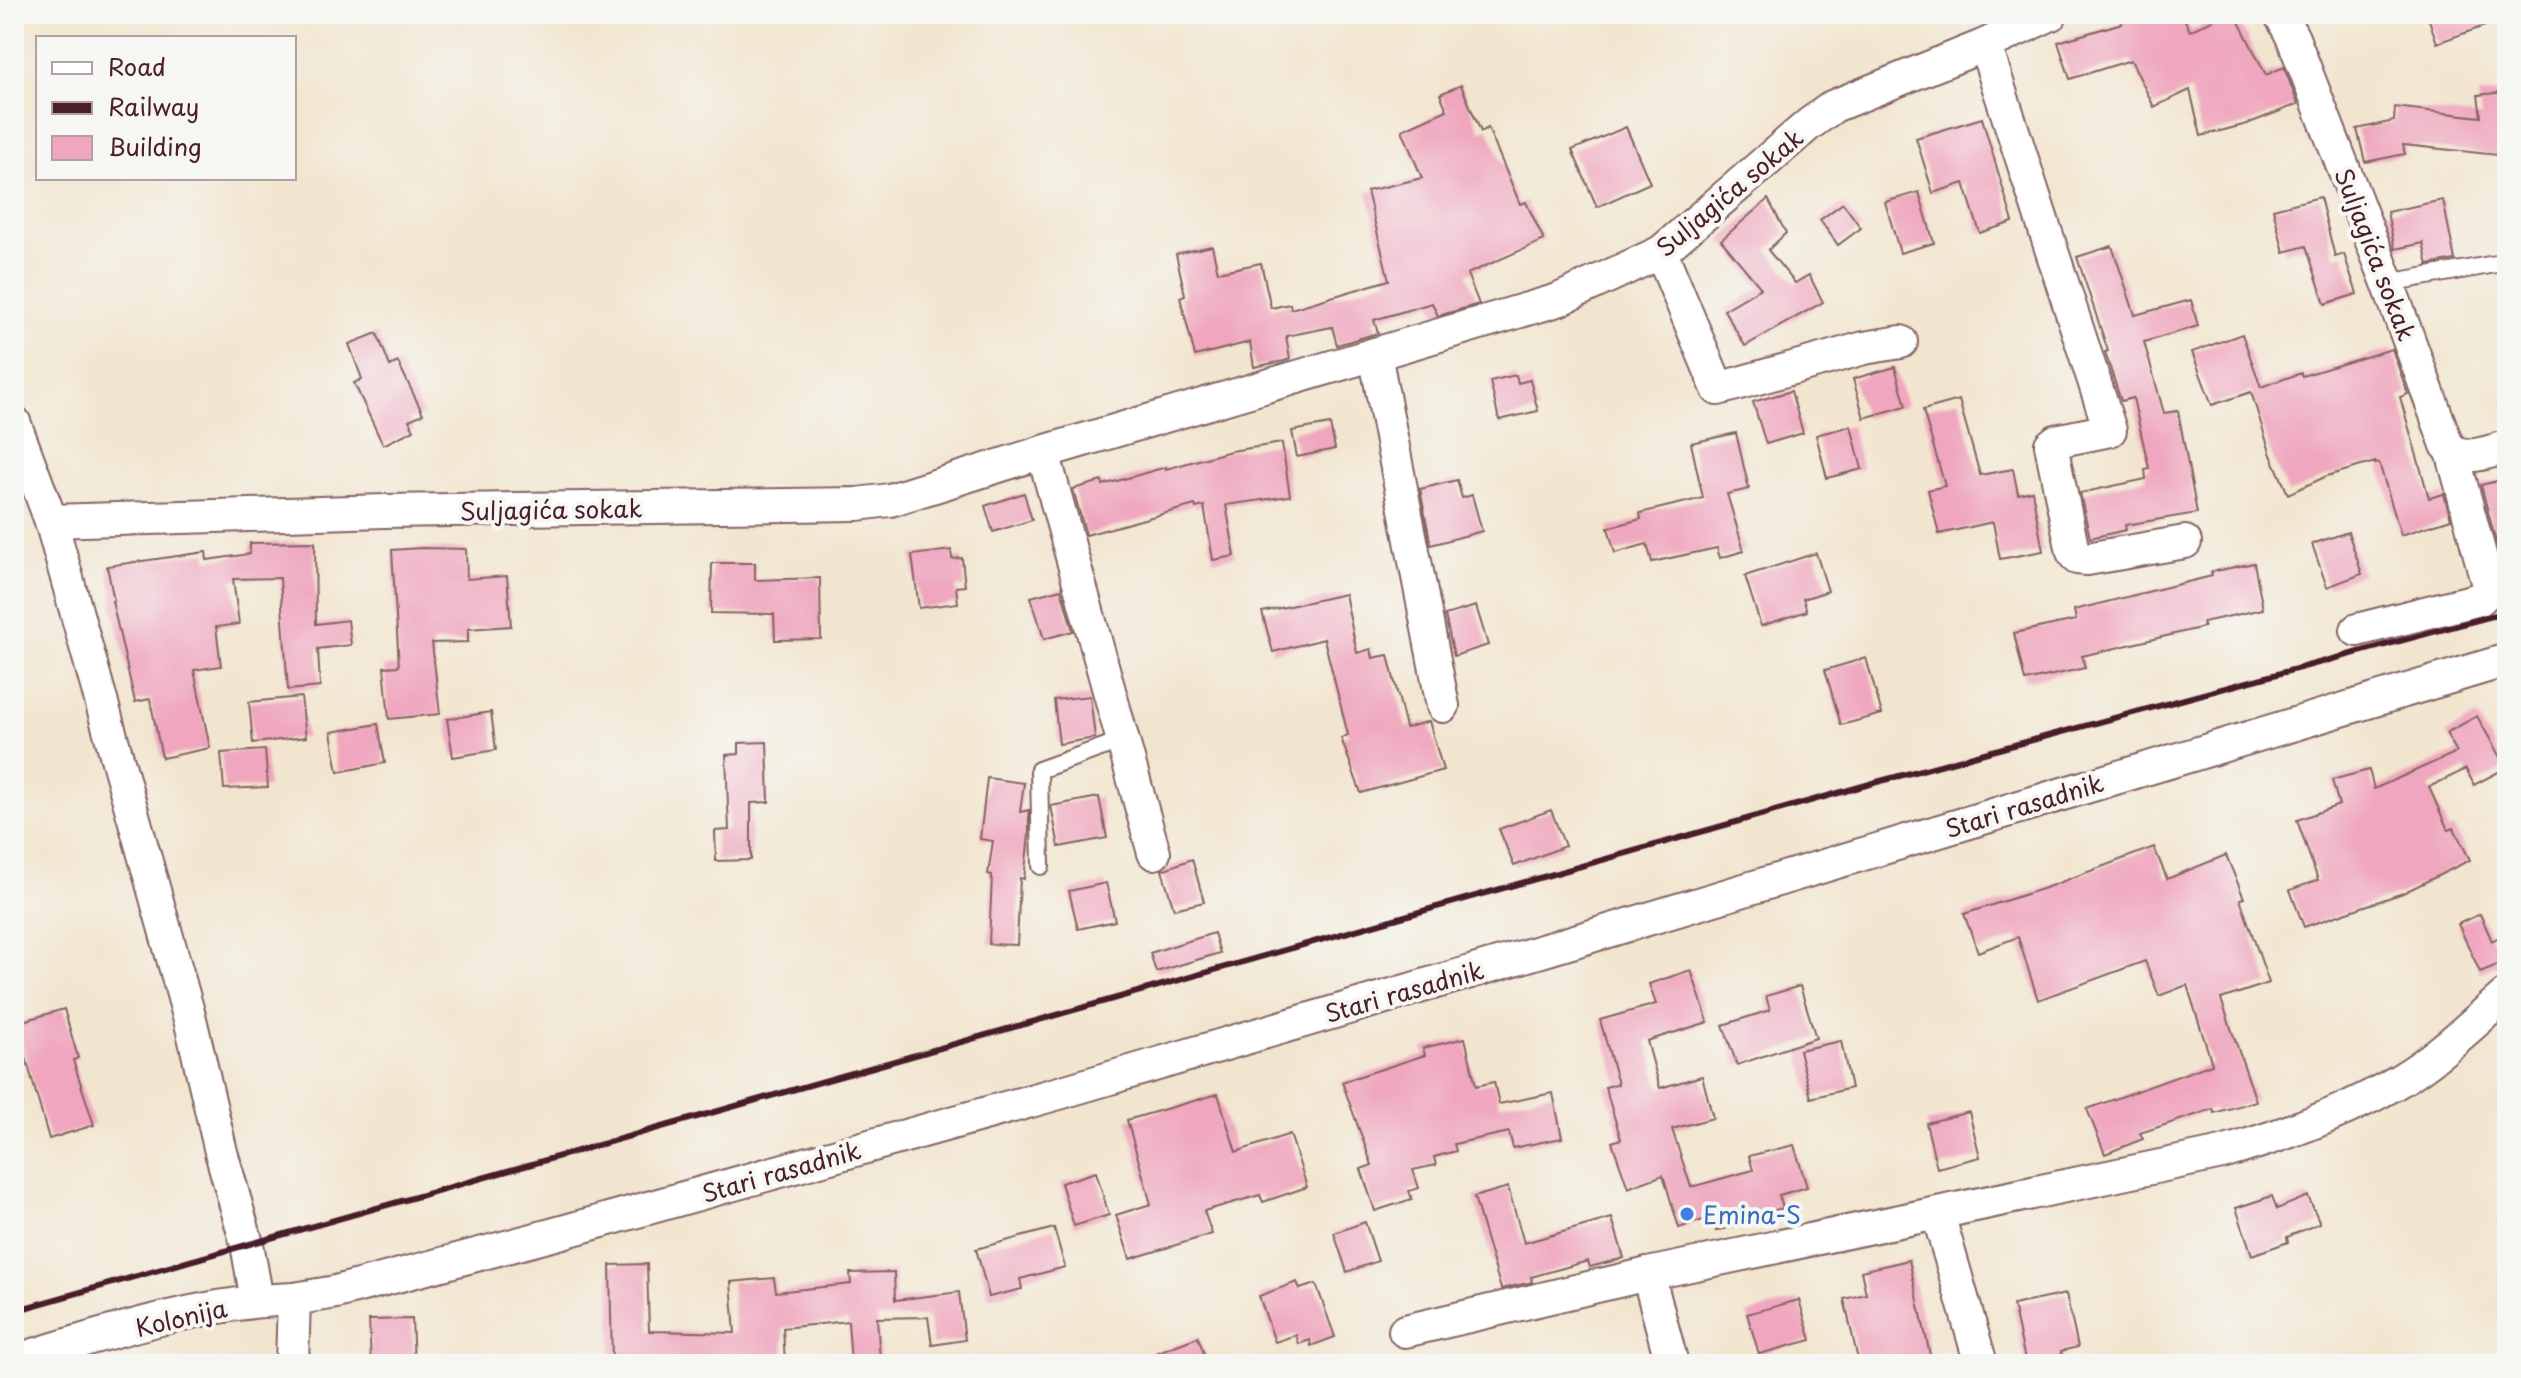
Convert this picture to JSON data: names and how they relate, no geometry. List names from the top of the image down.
{
  "streets": {
    "street": ["Suljagića sokak", "Stari rasadnik", "Kolonija"]
  },
  "crossings": [
    ["Stari rasadnik", "Kolonija"]
  ],
  "places": ["Emina-S"],
  "legend": ["Road", "Railway", "Building"]
}
